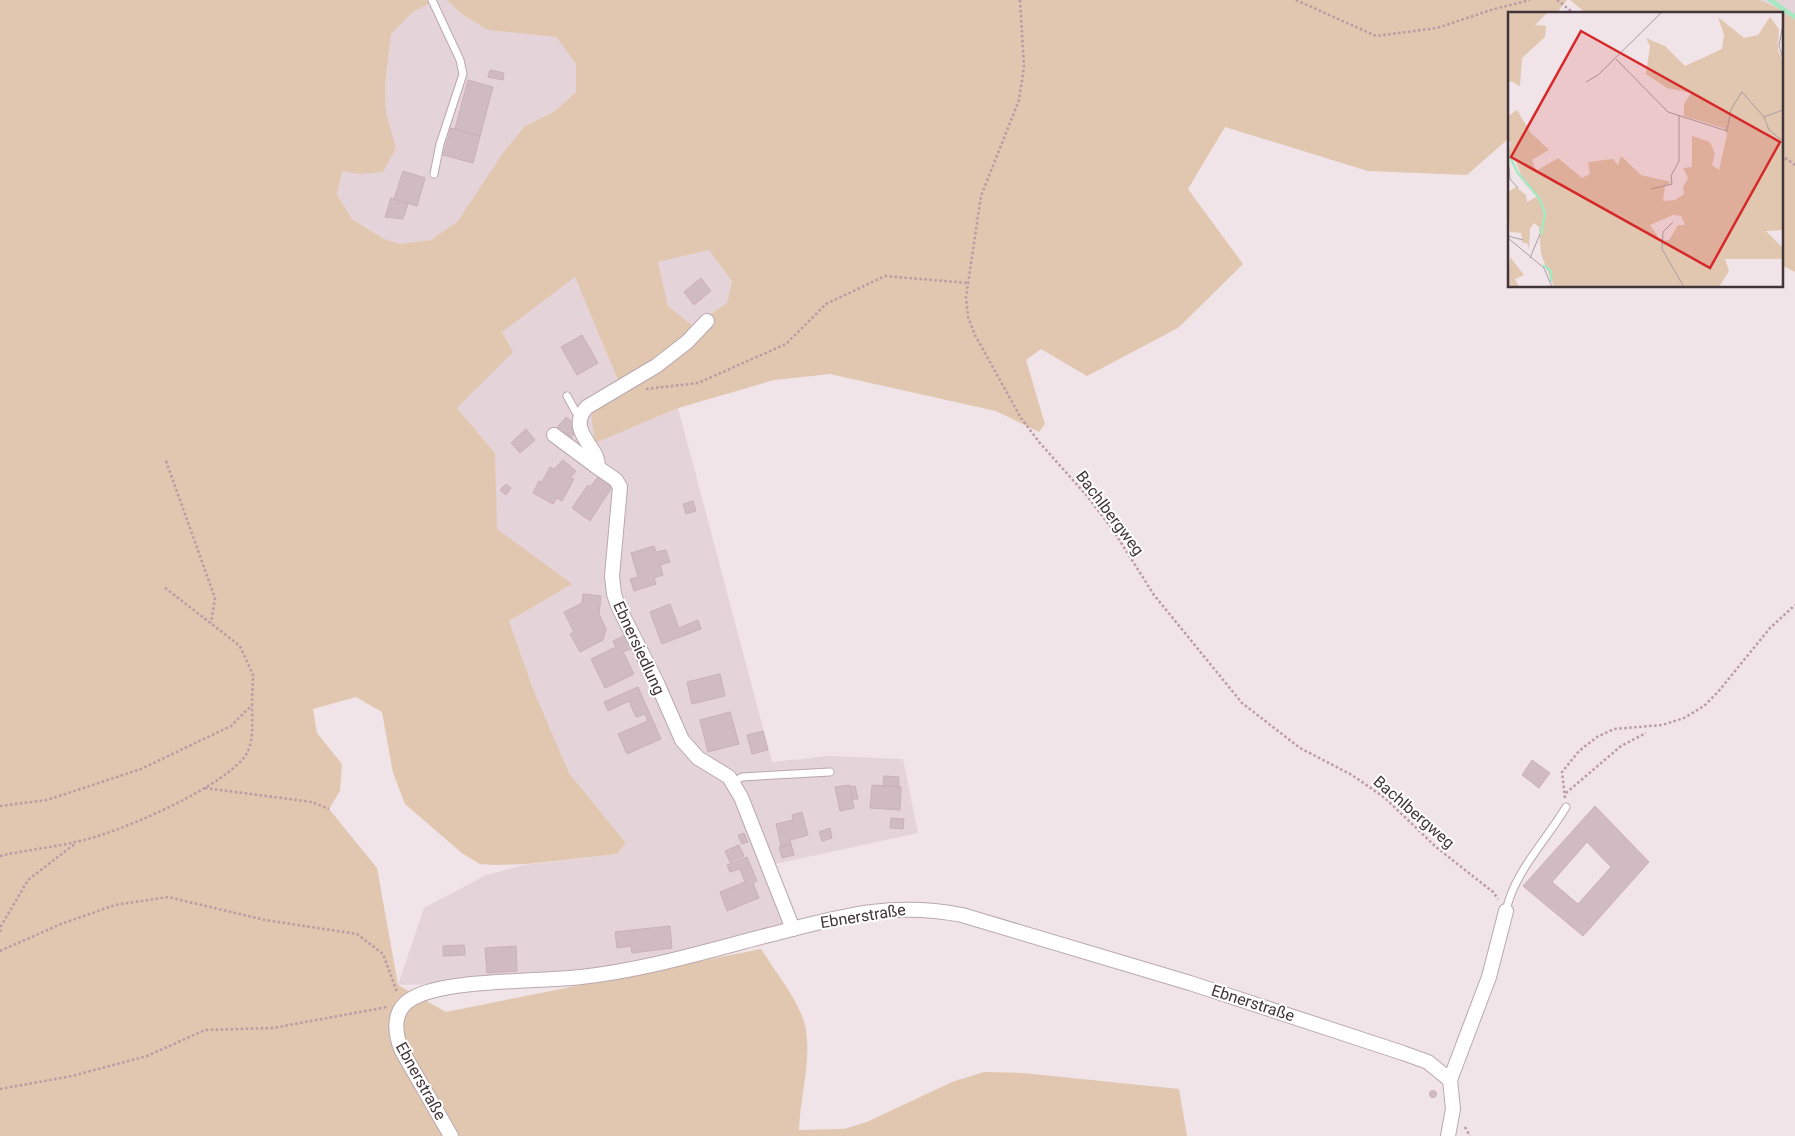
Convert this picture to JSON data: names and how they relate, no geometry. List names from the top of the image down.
{
  "streets": {
    "street": ["Ebnersiedlung", "Ebnerstraße"],
    "path": ["Bachlbergweg"]
  },
  "crossings": [
    ["Ebnersiedlung", "Ebnerstraße"]
  ]
}
